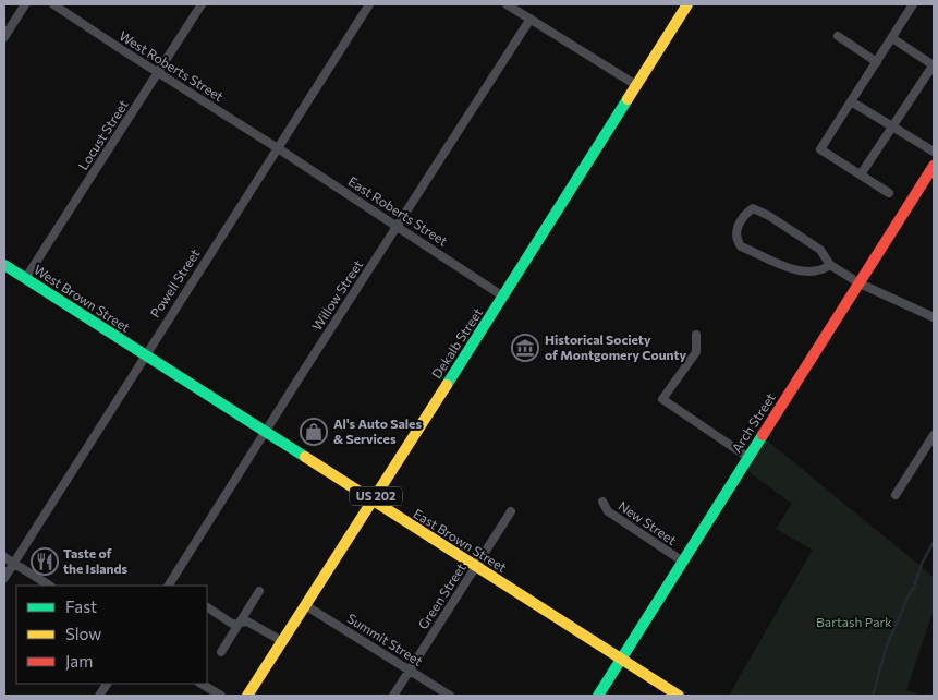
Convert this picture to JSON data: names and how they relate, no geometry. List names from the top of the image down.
{
  "streets": {
    "main road": [
      "West Brown Street",
      "Dekalb Street",
      "Arch Street",
      "US 202",
      "East Brown Street"
    ],
    "street": [
      "West Roberts Street",
      "Locust Street",
      "East Roberts Street",
      "Powell Street",
      "Willow Street",
      "New Street",
      "Green Street",
      "Summit Street"
    ]
  },
  "crossings": [
    ["West Roberts Street", "Locust Street"],
    ["West Roberts Street", "East Roberts Street"],
    ["West Roberts Street", "Powell Street"],
    ["Locust Street", "West Brown Street"],
    ["East Roberts Street", "Powell Street"],
    ["East Roberts Street", "Willow Street"],
    ["East Roberts Street", "Dekalb Street"],
    ["Powell Street", "West Brown Street"],
    ["Powell Street", "East Brown Street"],
    ["Willow Street", "East Brown Street"],
    ["West Brown Street", "East Brown Street"],
    ["Dekalb Street", "East Brown Street"],
    ["Dekalb Street", "Summit Street"],
    ["Arch Street", "New Street"],
    ["Arch Street", "East Brown Street"],
    ["East Brown Street", "Green Street"],
    ["Green Street", "Summit Street"]
  ],
  "parks": ["Bartash Park"],
  "places": {
    "museum": ["Historical Society of Montgomery County"],
    "shop": ["Al's Auto Sales & Services"],
    "restaurant": ["Taste of the Islands"]
  },
  "legend": ["Fast", "Slow", "Jam"]
}
